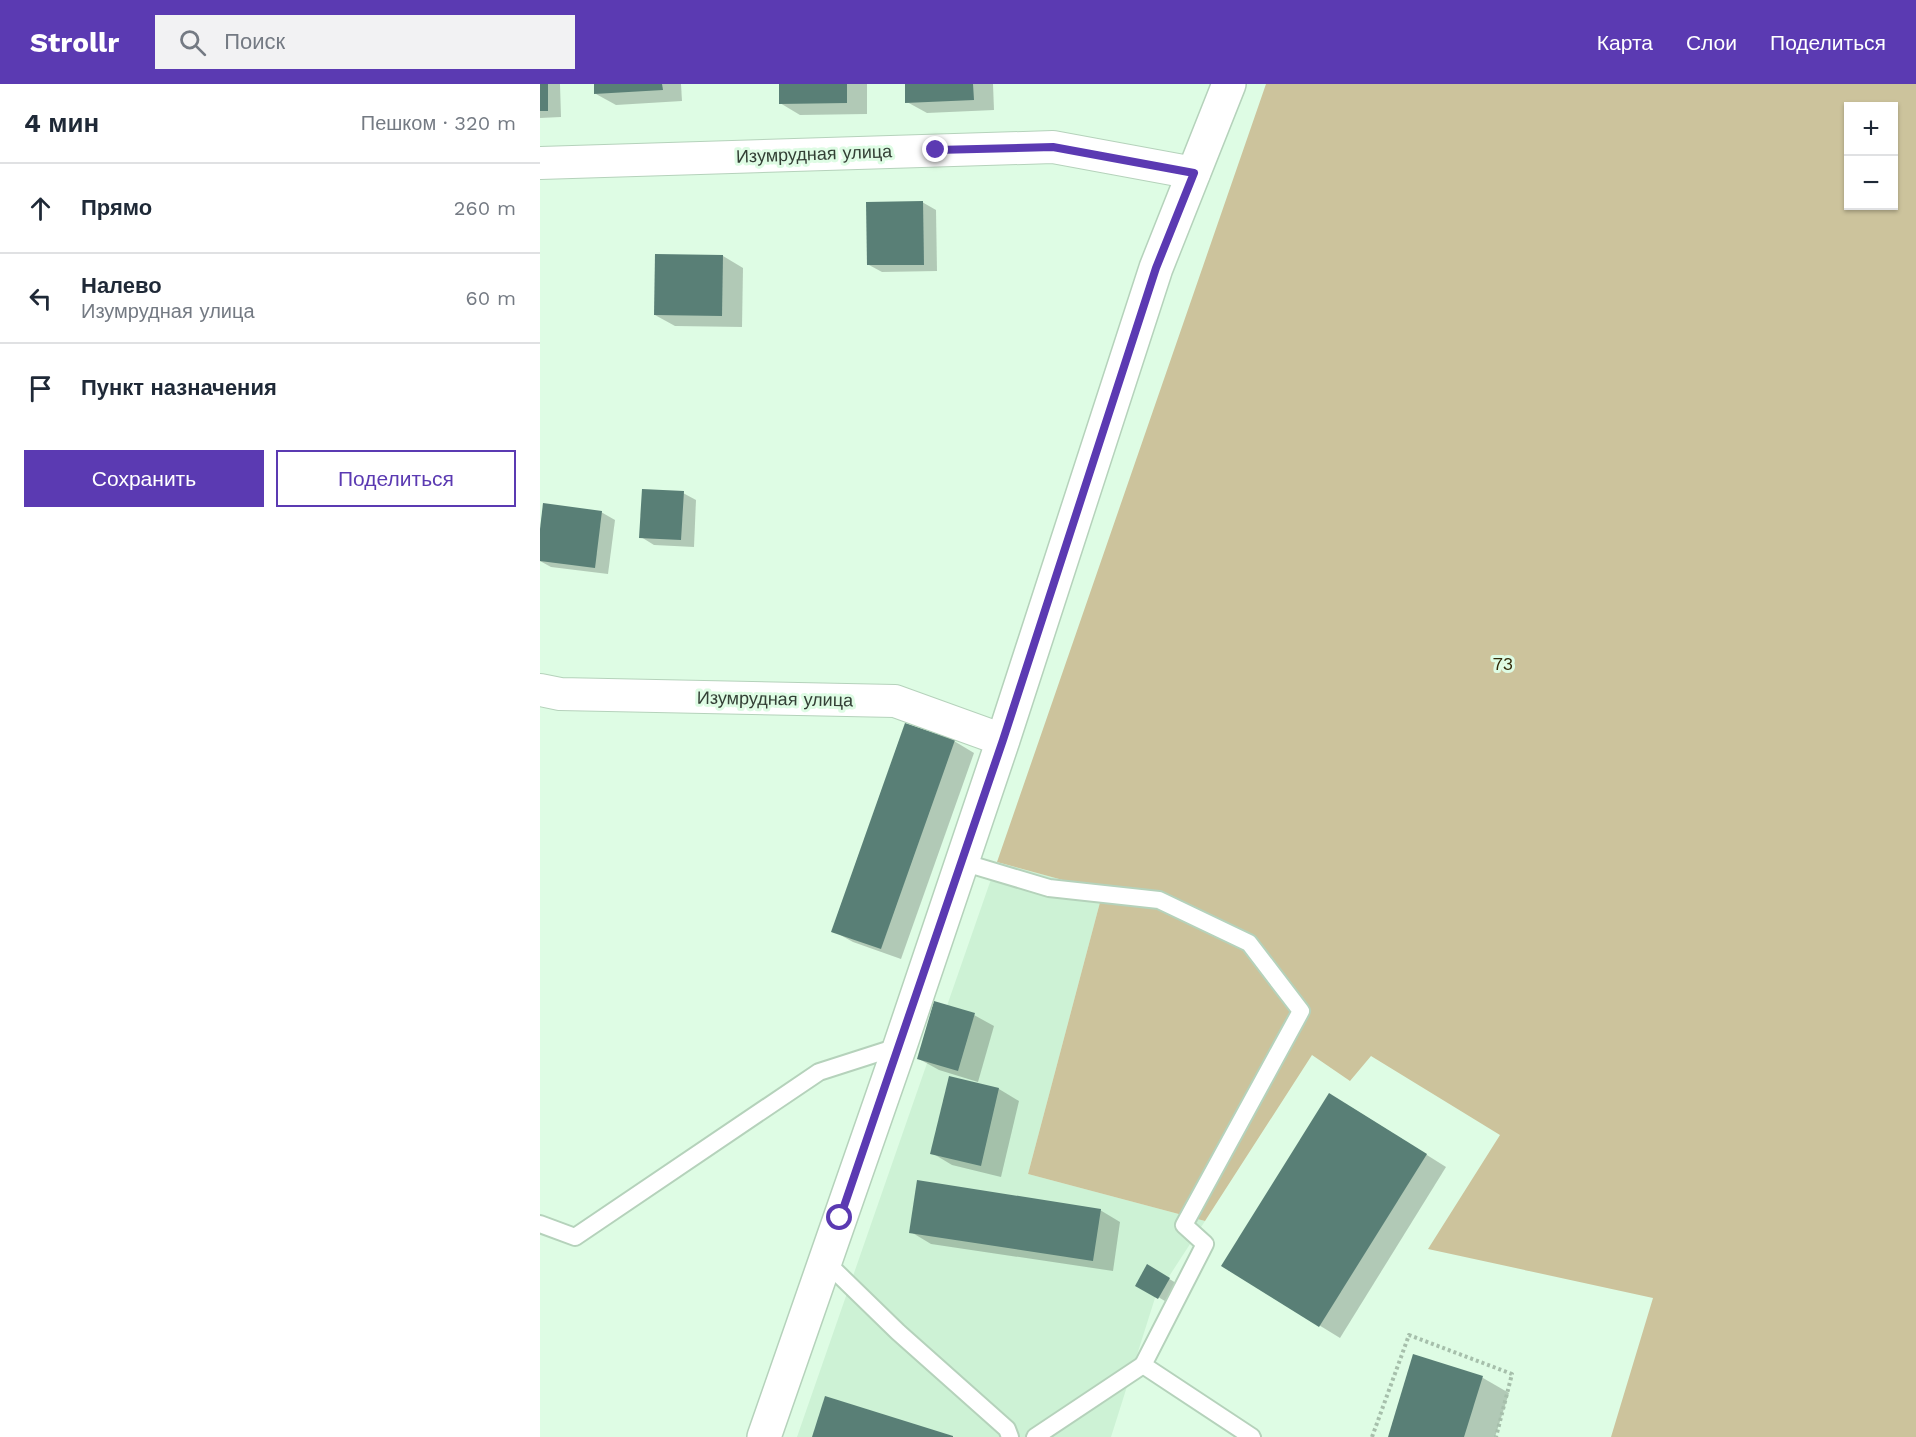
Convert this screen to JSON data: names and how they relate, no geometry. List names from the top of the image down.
{
  "streets": {
    "street": ["Изумрудная улица"]
  },
  "parks": ["73"],
  "page": {
    "header": "Strollr",
    "search": "Поиск",
    "nav": ["Карта", "Слои", "Поделиться"],
    "heading": ["4 мин", "Пешком · 320 m"],
    "map_buttons": ["+", "−"],
    "list": [
      ["Прямо", "260 m"],
      ["Налево", "Изумрудная улица", "60 m"],
      "Пункт назначения"
    ],
    "buttons": ["Сохранить", "Поделиться"]
  }
}
